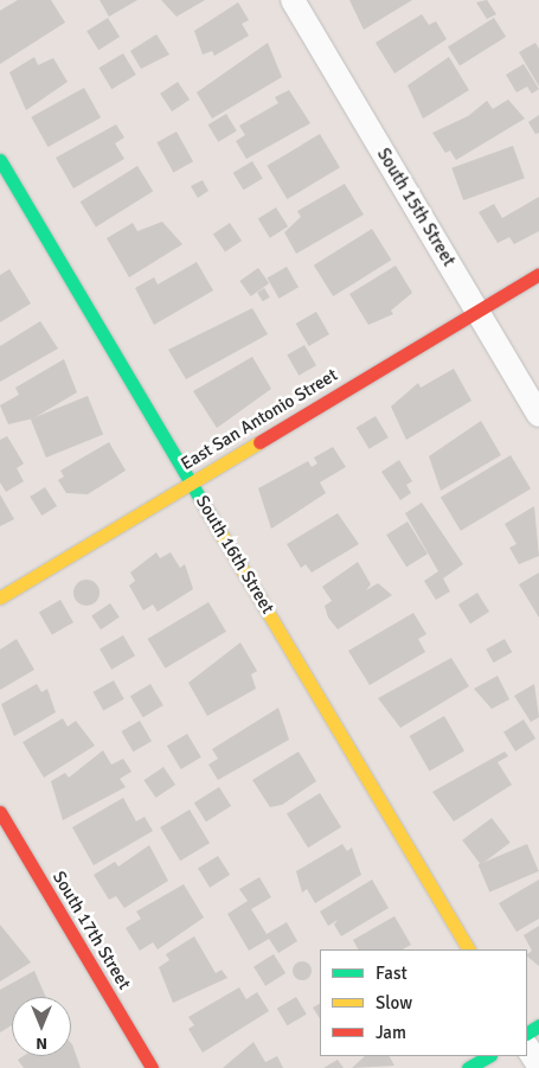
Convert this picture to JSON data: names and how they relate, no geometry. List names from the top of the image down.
{
  "streets": {
    "street": [
      "South 15th Street",
      "East San Antonio Street",
      "South 16th Street",
      "South 17th Street"
    ]
  },
  "crossings": [
    ["South 15th Street", "East San Antonio Street"],
    ["East San Antonio Street", "South 16th Street"]
  ],
  "legend": ["Fast", "Slow", "Jam"],
  "north": "bottom"
}
